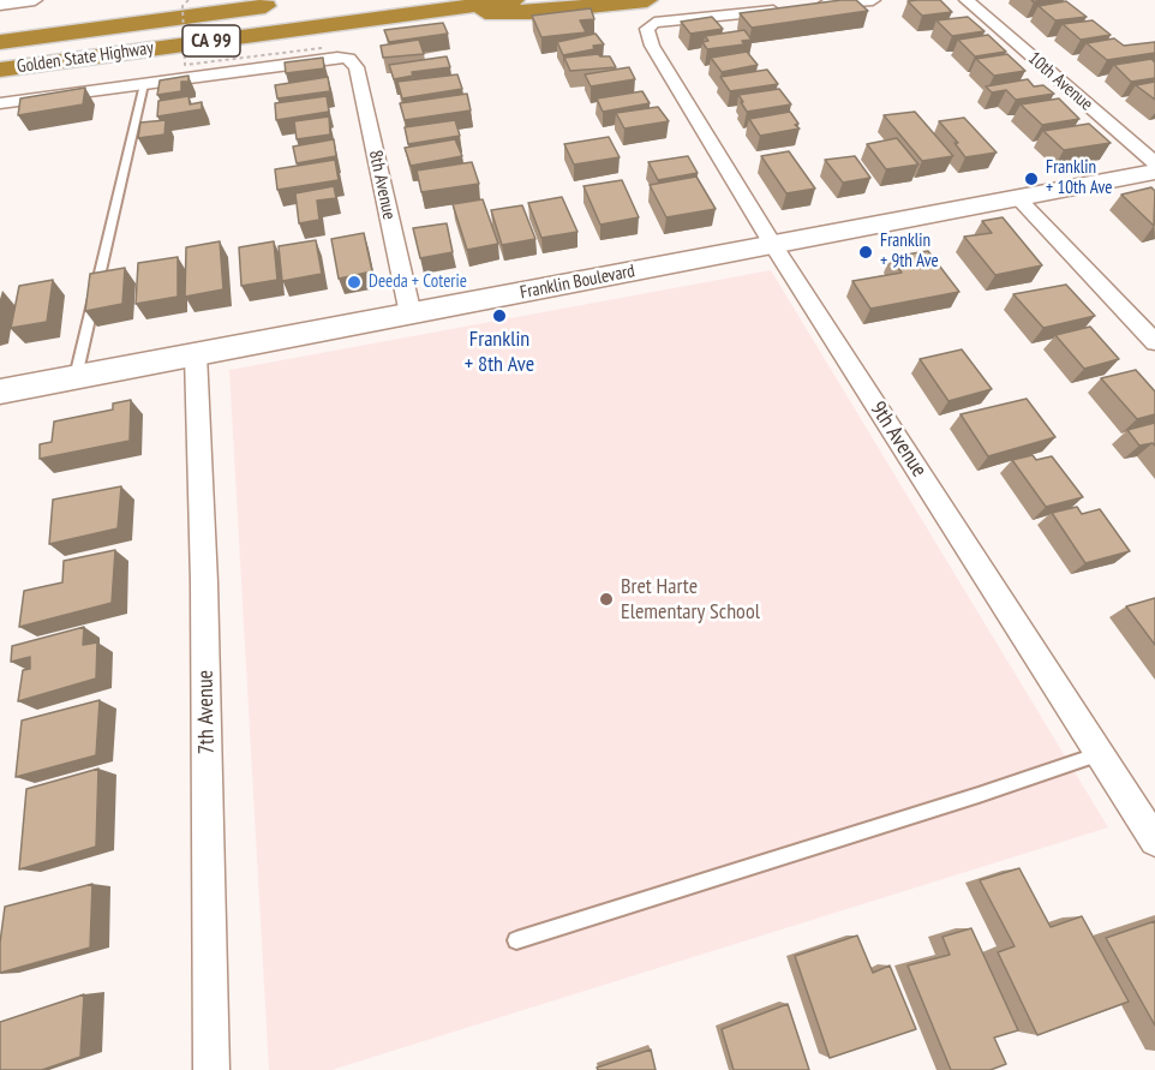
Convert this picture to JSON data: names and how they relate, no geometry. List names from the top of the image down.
{
  "streets": {
    "highway": ["CA 99", "Golden State Highway"],
    "main road": ["Franklin Boulevard"],
    "street": [
      "10th Avenue",
      "8th Avenue",
      "9th Avenue",
      "7th Avenue"
    ]
  },
  "crossings": [
    ["8th Avenue", "Franklin Boulevard"],
    ["Franklin Boulevard", "9th Avenue"],
    ["Franklin Boulevard", "7th Avenue"]
  ],
  "places": [
    "Franklin + 10th Ave",
    "Franklin + 9th Ave",
    "Deeda + Coterie",
    "Franklin + 8th Ave",
    "Bret Harte Elementary School"
  ]
}
